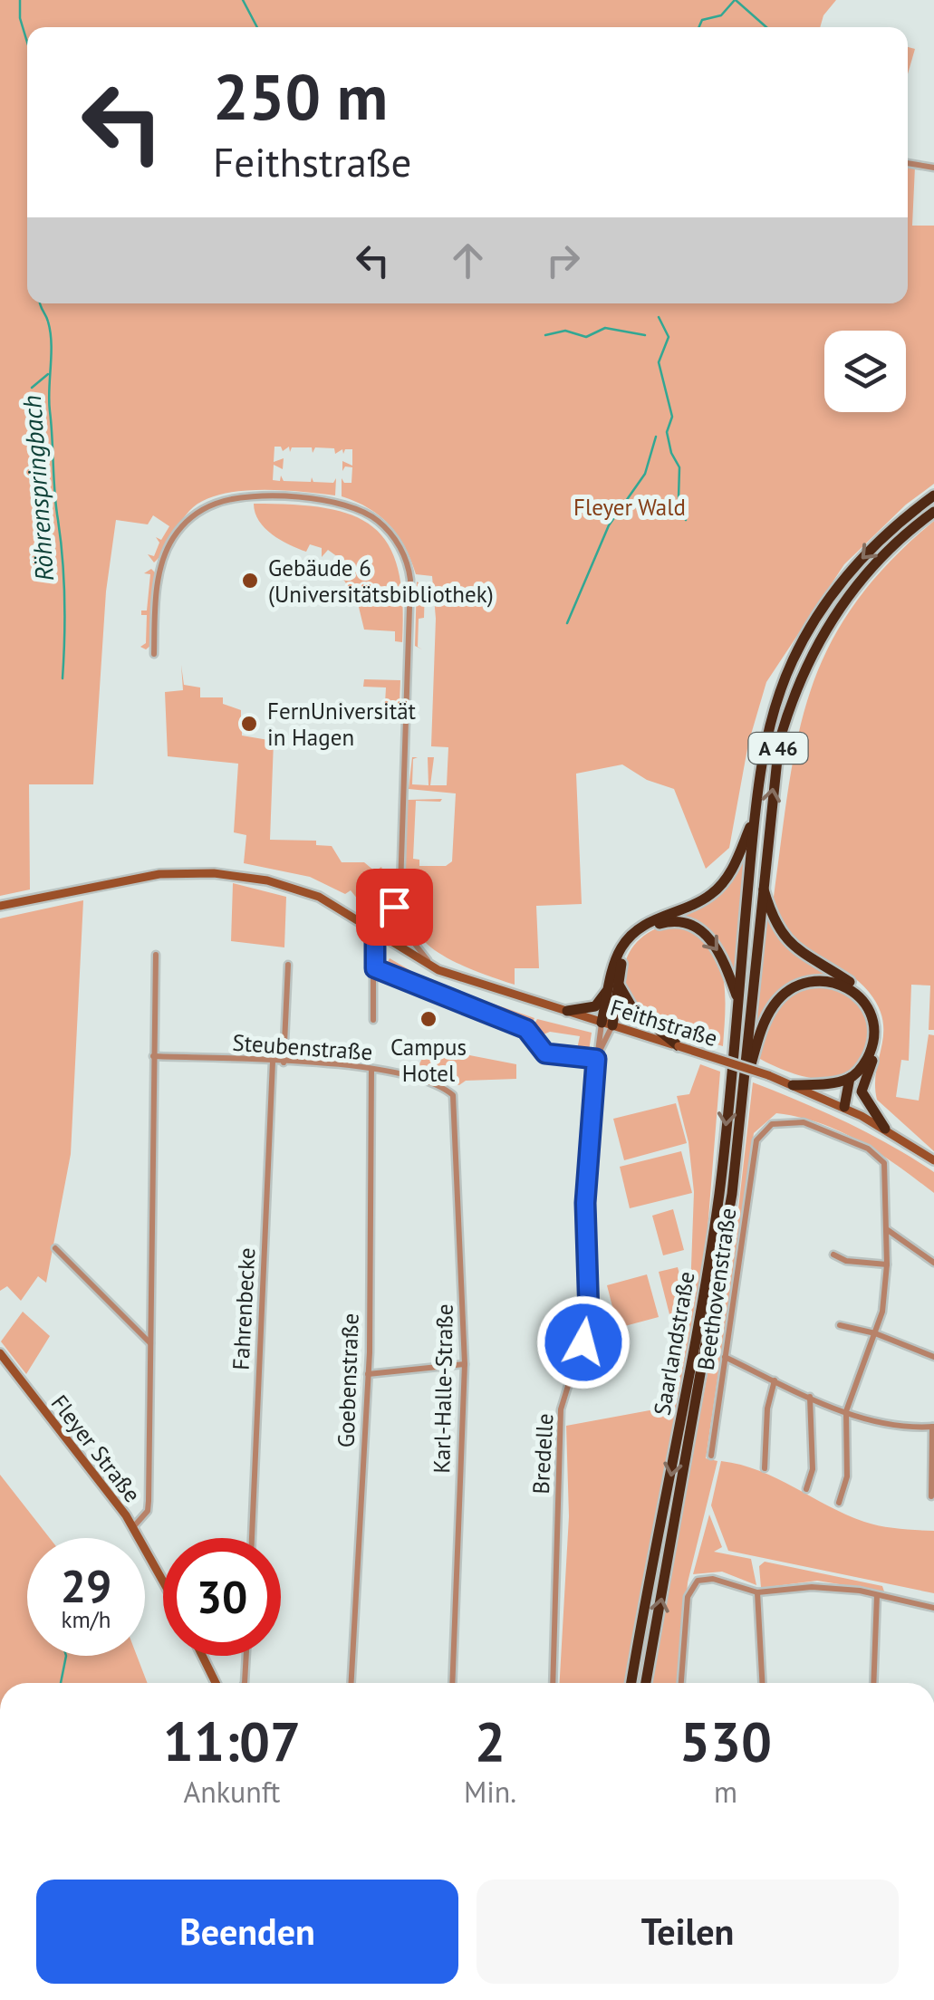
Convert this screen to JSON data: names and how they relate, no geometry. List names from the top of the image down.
{
  "streets": {
    "highway": ["A 46", "Saarlandstraße"],
    "main road": ["Feithstraße", "Fleyer Straße"],
    "street": [
      "Steubenstraße",
      "Beethovenstraße",
      "Fahrenbecke",
      "Goebenstraße",
      "Karl-Halle-Straße",
      "Bredelle"
    ]
  },
  "crossings": [
    ["A 46", "Saarlandstraße"],
    ["Feithstraße", "Bredelle"],
    ["Steubenstraße", "Fahrenbecke"],
    ["Steubenstraße", "Goebenstraße"],
    ["Steubenstraße", "Karl-Halle-Straße"]
  ],
  "water": ["Röhrenspringbach"],
  "parks": ["Fleyer Wald"],
  "places": ["Gebäude 6 (Universitätsbibliothek)", "FernUniversität in Hagen", "Campus Hotel"],
  "page": {
    "turn": ["250 m", "Feithstraße"],
    "speed": "29 km/h",
    "limit": "30",
    "eta": [
      "11:07",
      "Ankunft",
      "2",
      "Min.",
      "530",
      "m"
    ],
    "buttons": ["Beenden", "Teilen"]
  }
}
